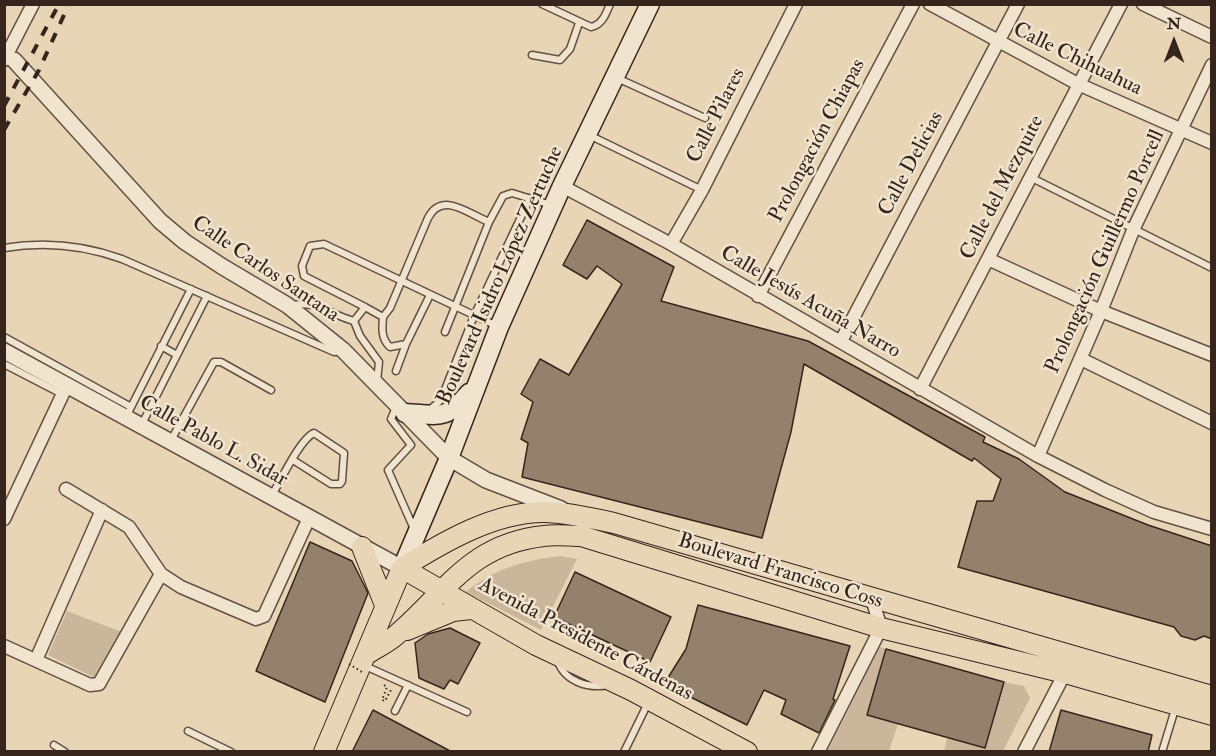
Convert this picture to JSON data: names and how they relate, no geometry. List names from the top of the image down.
{
  "streets": {
    "main road": ["Boulevard Isidro López Zertuche", "Boulevard Francisco Coss", "Avenida Presidente Cárdenas"],
    "street": [
      "Calle Chihuahua",
      "Calle Pilares",
      "Prolongación Chiapas",
      "Calle Delicias",
      "Calle del Mezquite",
      "Prolongación Guillermo Porcell",
      "Calle Carlos Santana",
      "Calle Jesús Acuña Narro",
      "Calle Pablo L. Sidar"
    ]
  },
  "crossings": [
    ["Calle Chihuahua", "Calle Delicias"],
    ["Calle Chihuahua", "Calle del Mezquite"],
    ["Calle Chihuahua", "Prolongación Guillermo Porcell"],
    ["Calle Pilares", "Calle Jesús Acuña Narro"],
    ["Prolongación Chiapas", "Calle Jesús Acuña Narro"],
    ["Calle Delicias", "Calle Jesús Acuña Narro"],
    ["Calle del Mezquite", "Calle Jesús Acuña Narro"],
    ["Prolongación Guillermo Porcell", "Calle Jesús Acuña Narro"],
    ["Calle Carlos Santana", "Boulevard Isidro López Zertuche"],
    ["Calle Carlos Santana", "Boulevard Francisco Coss"],
    ["Boulevard Isidro López Zertuche", "Calle Jesús Acuña Narro"],
    ["Boulevard Isidro López Zertuche", "Calle Pablo L. Sidar"],
    ["Boulevard Isidro López Zertuche", "Boulevard Francisco Coss"],
    ["Boulevard Isidro López Zertuche", "Avenida Presidente Cárdenas"],
    ["Calle Pablo L. Sidar", "Boulevard Francisco Coss"],
    ["Calle Pablo L. Sidar", "Avenida Presidente Cárdenas"],
    ["Boulevard Francisco Coss", "Avenida Presidente Cárdenas"]
  ],
  "north": "top"
}
